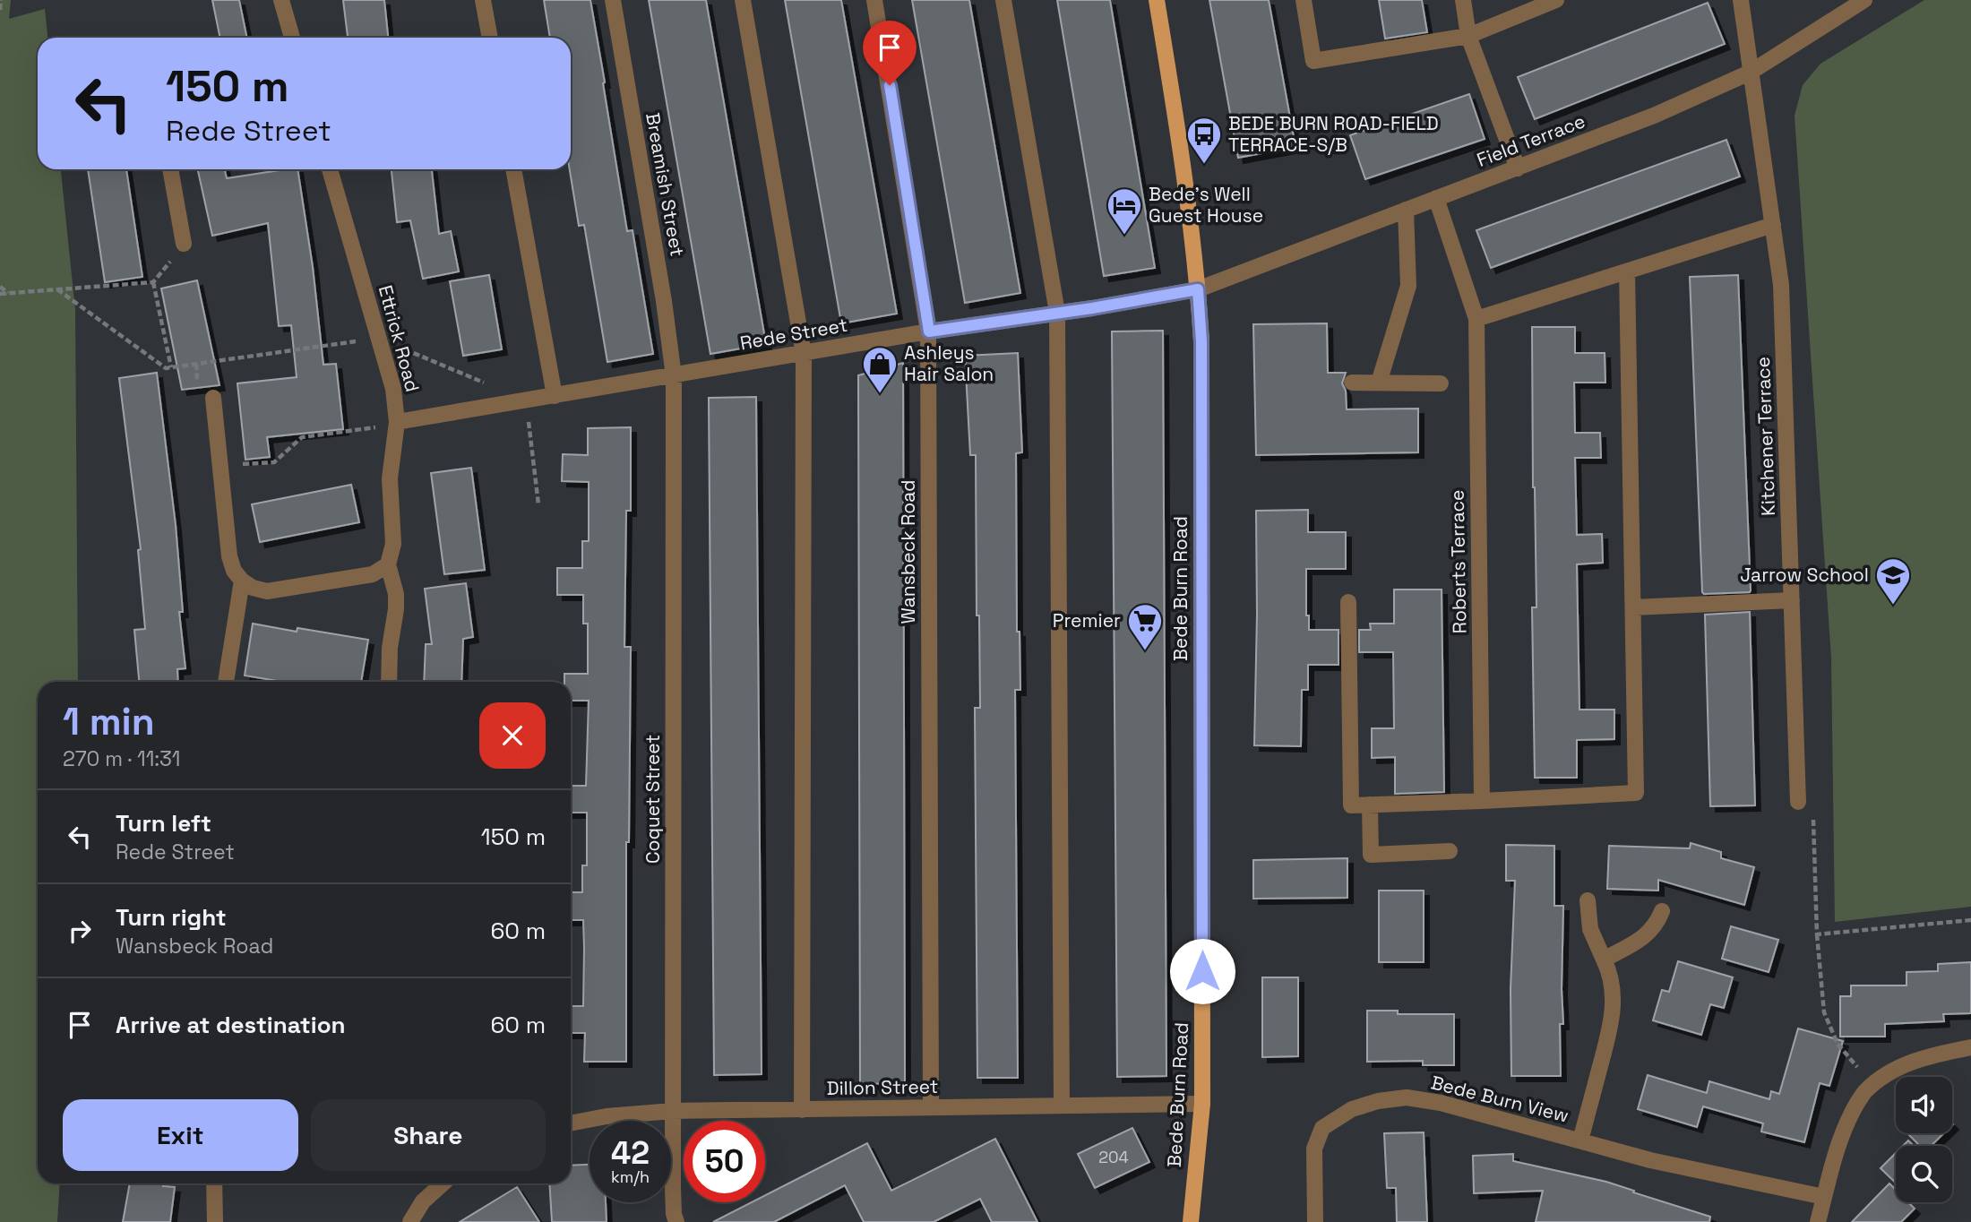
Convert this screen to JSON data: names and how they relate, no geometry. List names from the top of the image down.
{
  "streets": {
    "main road": ["Bede Burn Road"],
    "street": [
      "Field Terrace",
      "Breamish Street",
      "Rede Street",
      "Ettrick Road",
      "Kitchener Terrace",
      "Wansbeck Road",
      "Roberts Terrace",
      "Coquet Street",
      "Dillon Street",
      "Bede Burn View"
    ]
  },
  "crossings": [
    ["Field Terrace", "Rede Street"],
    ["Field Terrace", "Kitchener Terrace"],
    ["Field Terrace", "Roberts Terrace"],
    ["Field Terrace", "Bede Burn Road"],
    ["Breamish Street", "Rede Street"],
    ["Breamish Street", "Coquet Street"],
    ["Rede Street", "Ettrick Road"],
    ["Rede Street", "Wansbeck Road"],
    ["Rede Street", "Bede Burn Road"],
    ["Rede Street", "Coquet Street"],
    ["Wansbeck Road", "Dillon Street"],
    ["Bede Burn Road", "Dillon Street"],
    ["Coquet Street", "Dillon Street"]
  ],
  "places": {
    "bus stop": ["BEDE BURN ROAD-FIELD TERRACE-S/B"],
    "hotel": ["Bede's Well Guest House"],
    "shop": ["Ashleys Hair Salon"],
    "school or university": ["Jarrow School"],
    "supermarket": ["Premier"]
  },
  "house_numbers": ["204"],
  "page": {
    "turn": ["150 m", "Rede Street"],
    "heading": ["1 min", "270 m · 11:31"],
    "list": [
      {
        "name": "Turn left",
        "note": "Rede Street",
        "value": "150 m"
      },
      {
        "name": "Turn right",
        "note": "Wansbeck Road",
        "value": "60 m"
      },
      {
        "name": "Arrive at destination",
        "value": "60 m"
      }
    ],
    "buttons": ["Exit", "Share"],
    "speed": "42 km/h",
    "limit": "50"
  }
}
